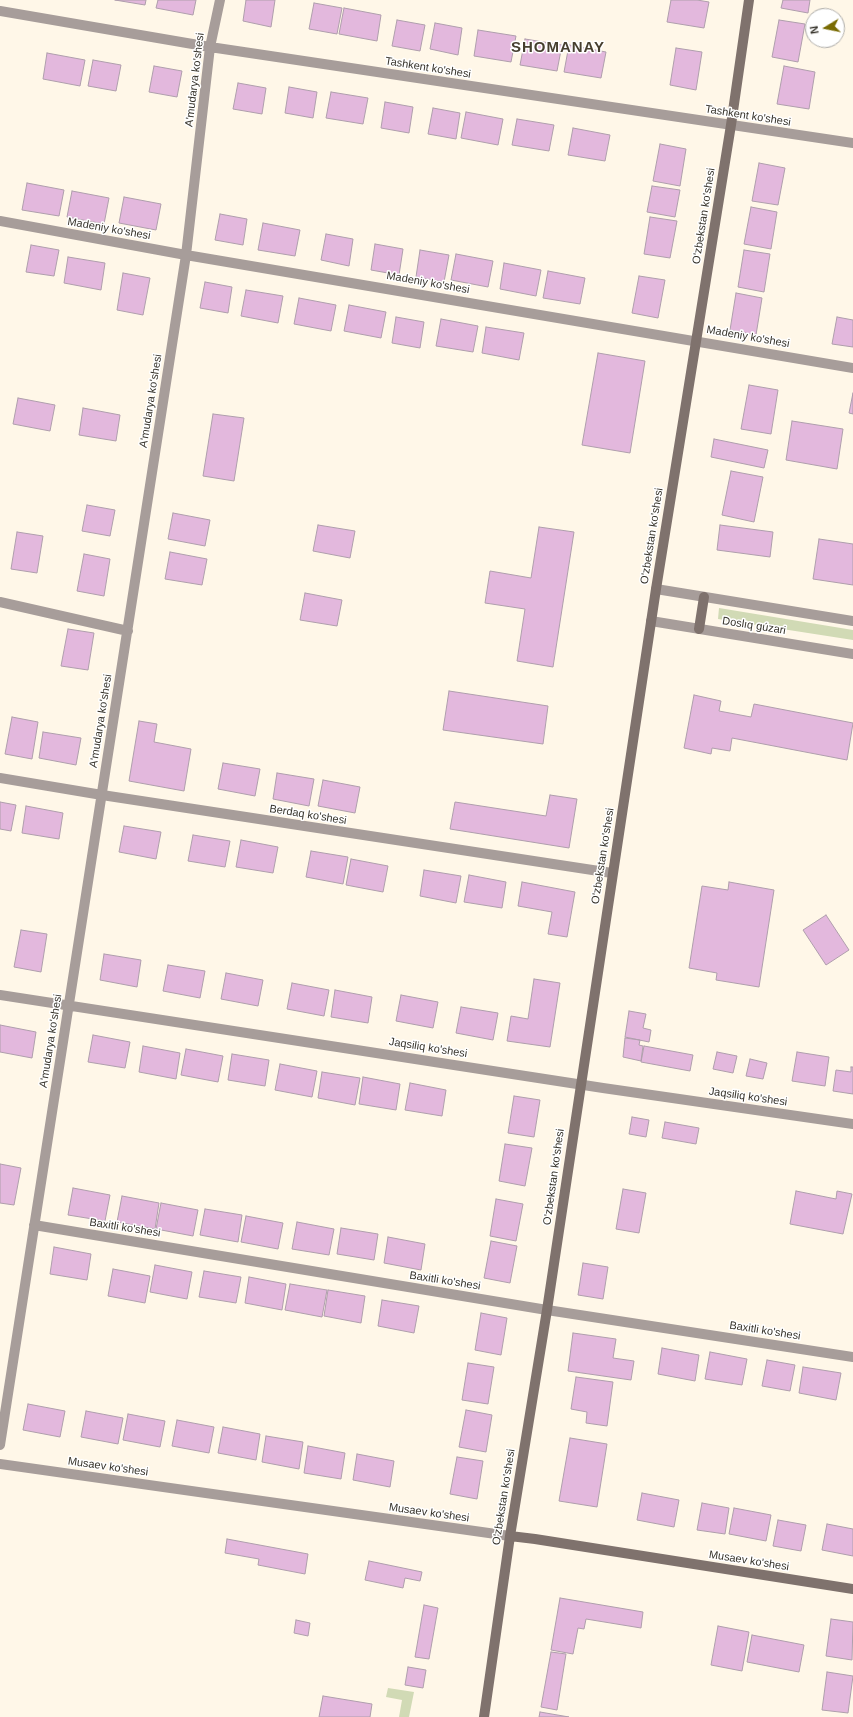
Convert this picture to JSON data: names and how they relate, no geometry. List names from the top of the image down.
{
  "streets": {
    "main road": ["O'zbekstan ko'shesi", "Musaev ko'shesi"],
    "street": [
      "Tashkent ko'shesi",
      "A'mudarya ko'shesi",
      "Madeniy ko'shesi",
      "Doslıq gúzari",
      "Berdaq ko'shesi",
      "Jaqsiliq ko'shesi",
      "Baxitli ko'shesi"
    ]
  },
  "crossings": [
    ["Tashkent ko'shesi", "A'mudarya ko'shesi"],
    ["Tashkent ko'shesi", "O'zbekstan ko'shesi"],
    ["A'mudarya ko'shesi", "Madeniy ko'shesi"],
    ["A'mudarya ko'shesi", "Berdaq ko'shesi"],
    ["A'mudarya ko'shesi", "Jaqsiliq ko'shesi"],
    ["A'mudarya ko'shesi", "Baxitli ko'shesi"],
    ["O'zbekstan ko'shesi", "Madeniy ko'shesi"],
    ["O'zbekstan ko'shesi", "Doslıq gúzari"],
    ["O'zbekstan ko'shesi", "Berdaq ko'shesi"],
    ["O'zbekstan ko'shesi", "Jaqsiliq ko'shesi"],
    ["O'zbekstan ko'shesi", "Baxitli ko'shesi"],
    ["O'zbekstan ko'shesi", "Musaev ko'shesi"]
  ],
  "districts": ["SHOMANAY"],
  "north": "left"
}
